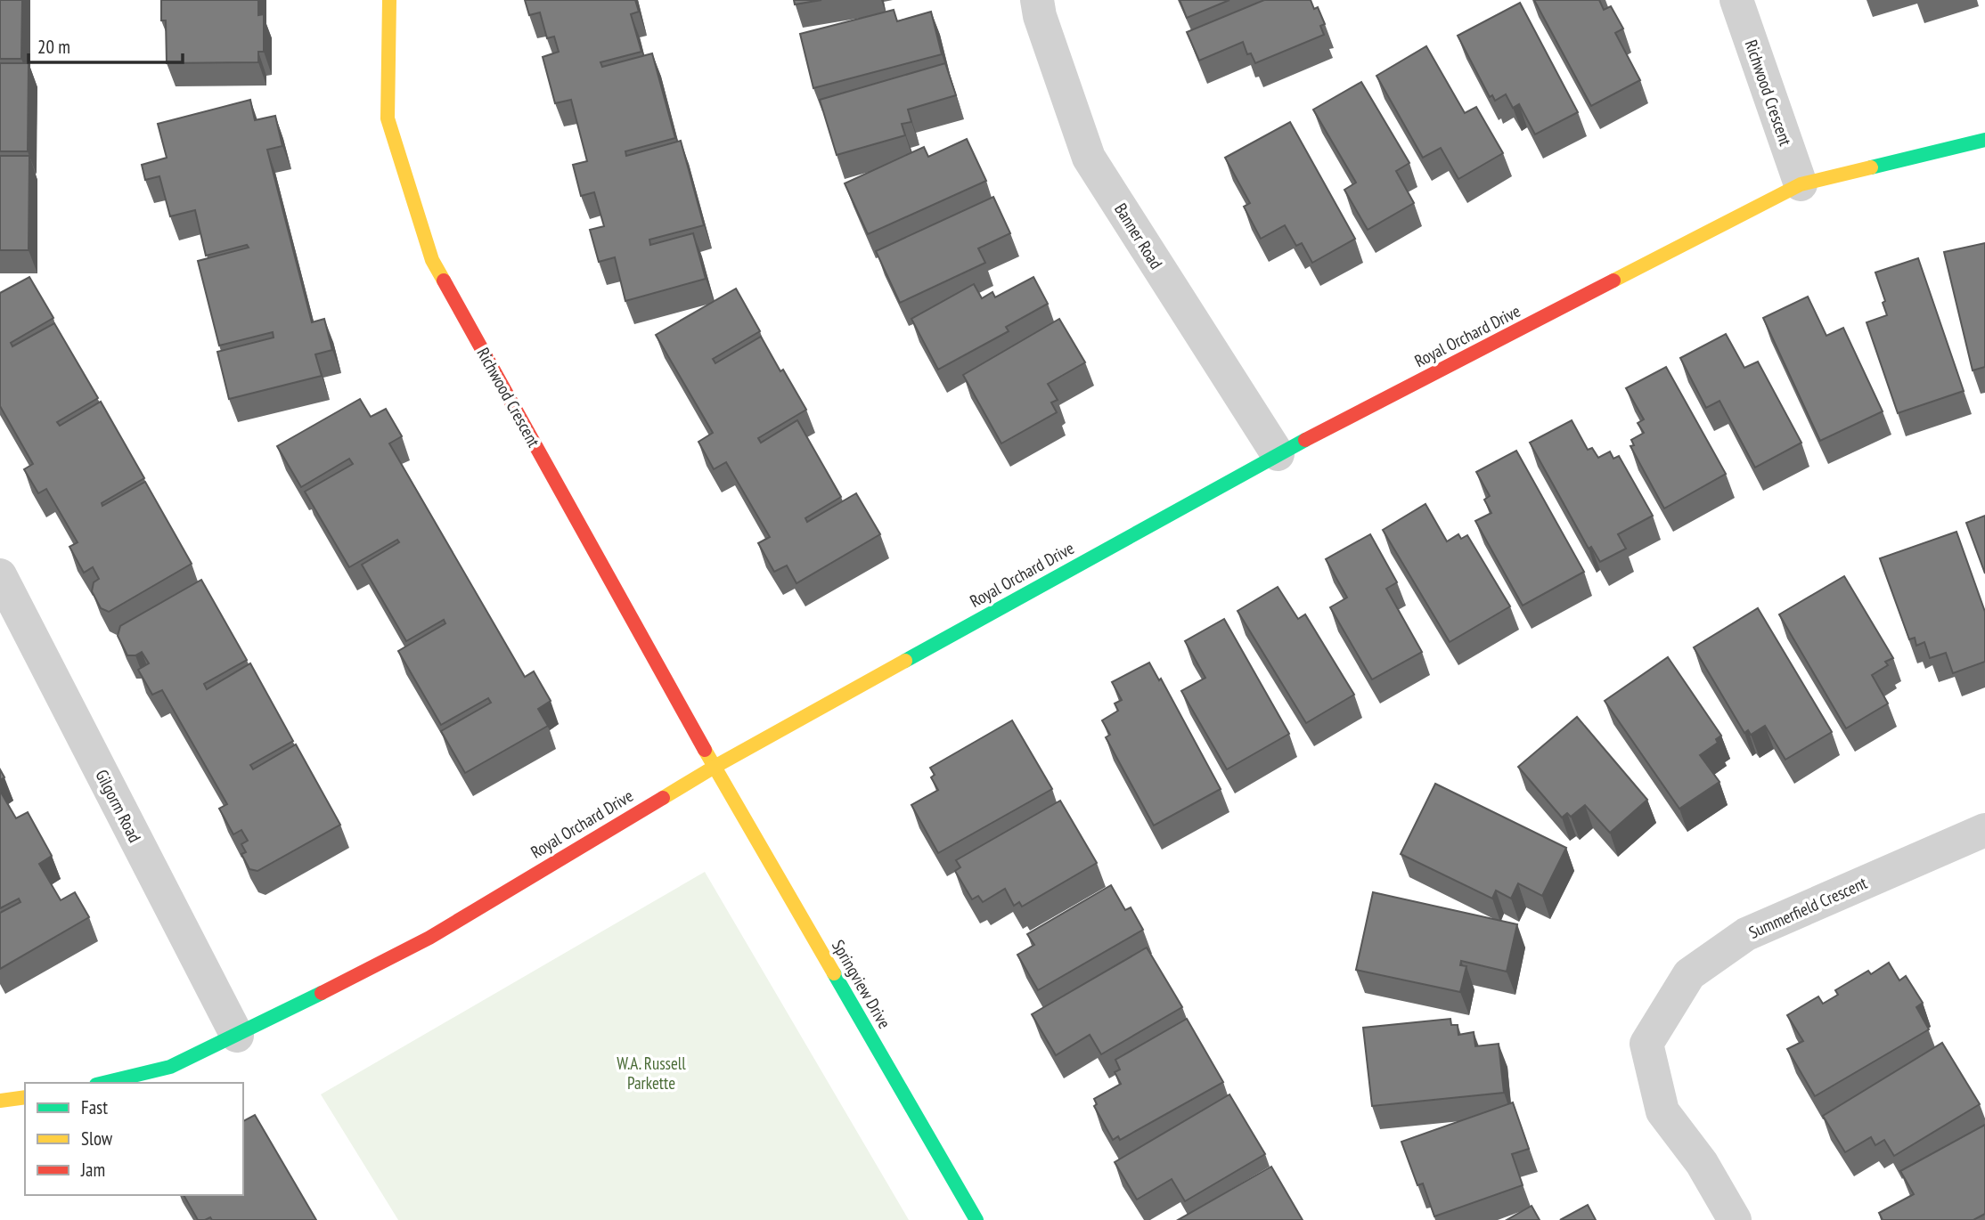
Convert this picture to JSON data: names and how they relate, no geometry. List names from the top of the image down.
{
  "streets": {
    "street": [
      "Richwood Crescent",
      "Banner Road",
      "Royal Orchard Drive",
      "Gilgorm Road",
      "Summerfield Crescent",
      "Springview Drive"
    ]
  },
  "crossings": [
    ["Richwood Crescent", "Royal Orchard Drive"],
    ["Richwood Crescent", "Springview Drive"],
    ["Banner Road", "Royal Orchard Drive"],
    ["Royal Orchard Drive", "Gilgorm Road"],
    ["Royal Orchard Drive", "Springview Drive"]
  ],
  "parks": ["W.A. Russell Parkette"],
  "legend": ["Fast", "Slow", "Jam"],
  "scale_bar": "20 m"
}
